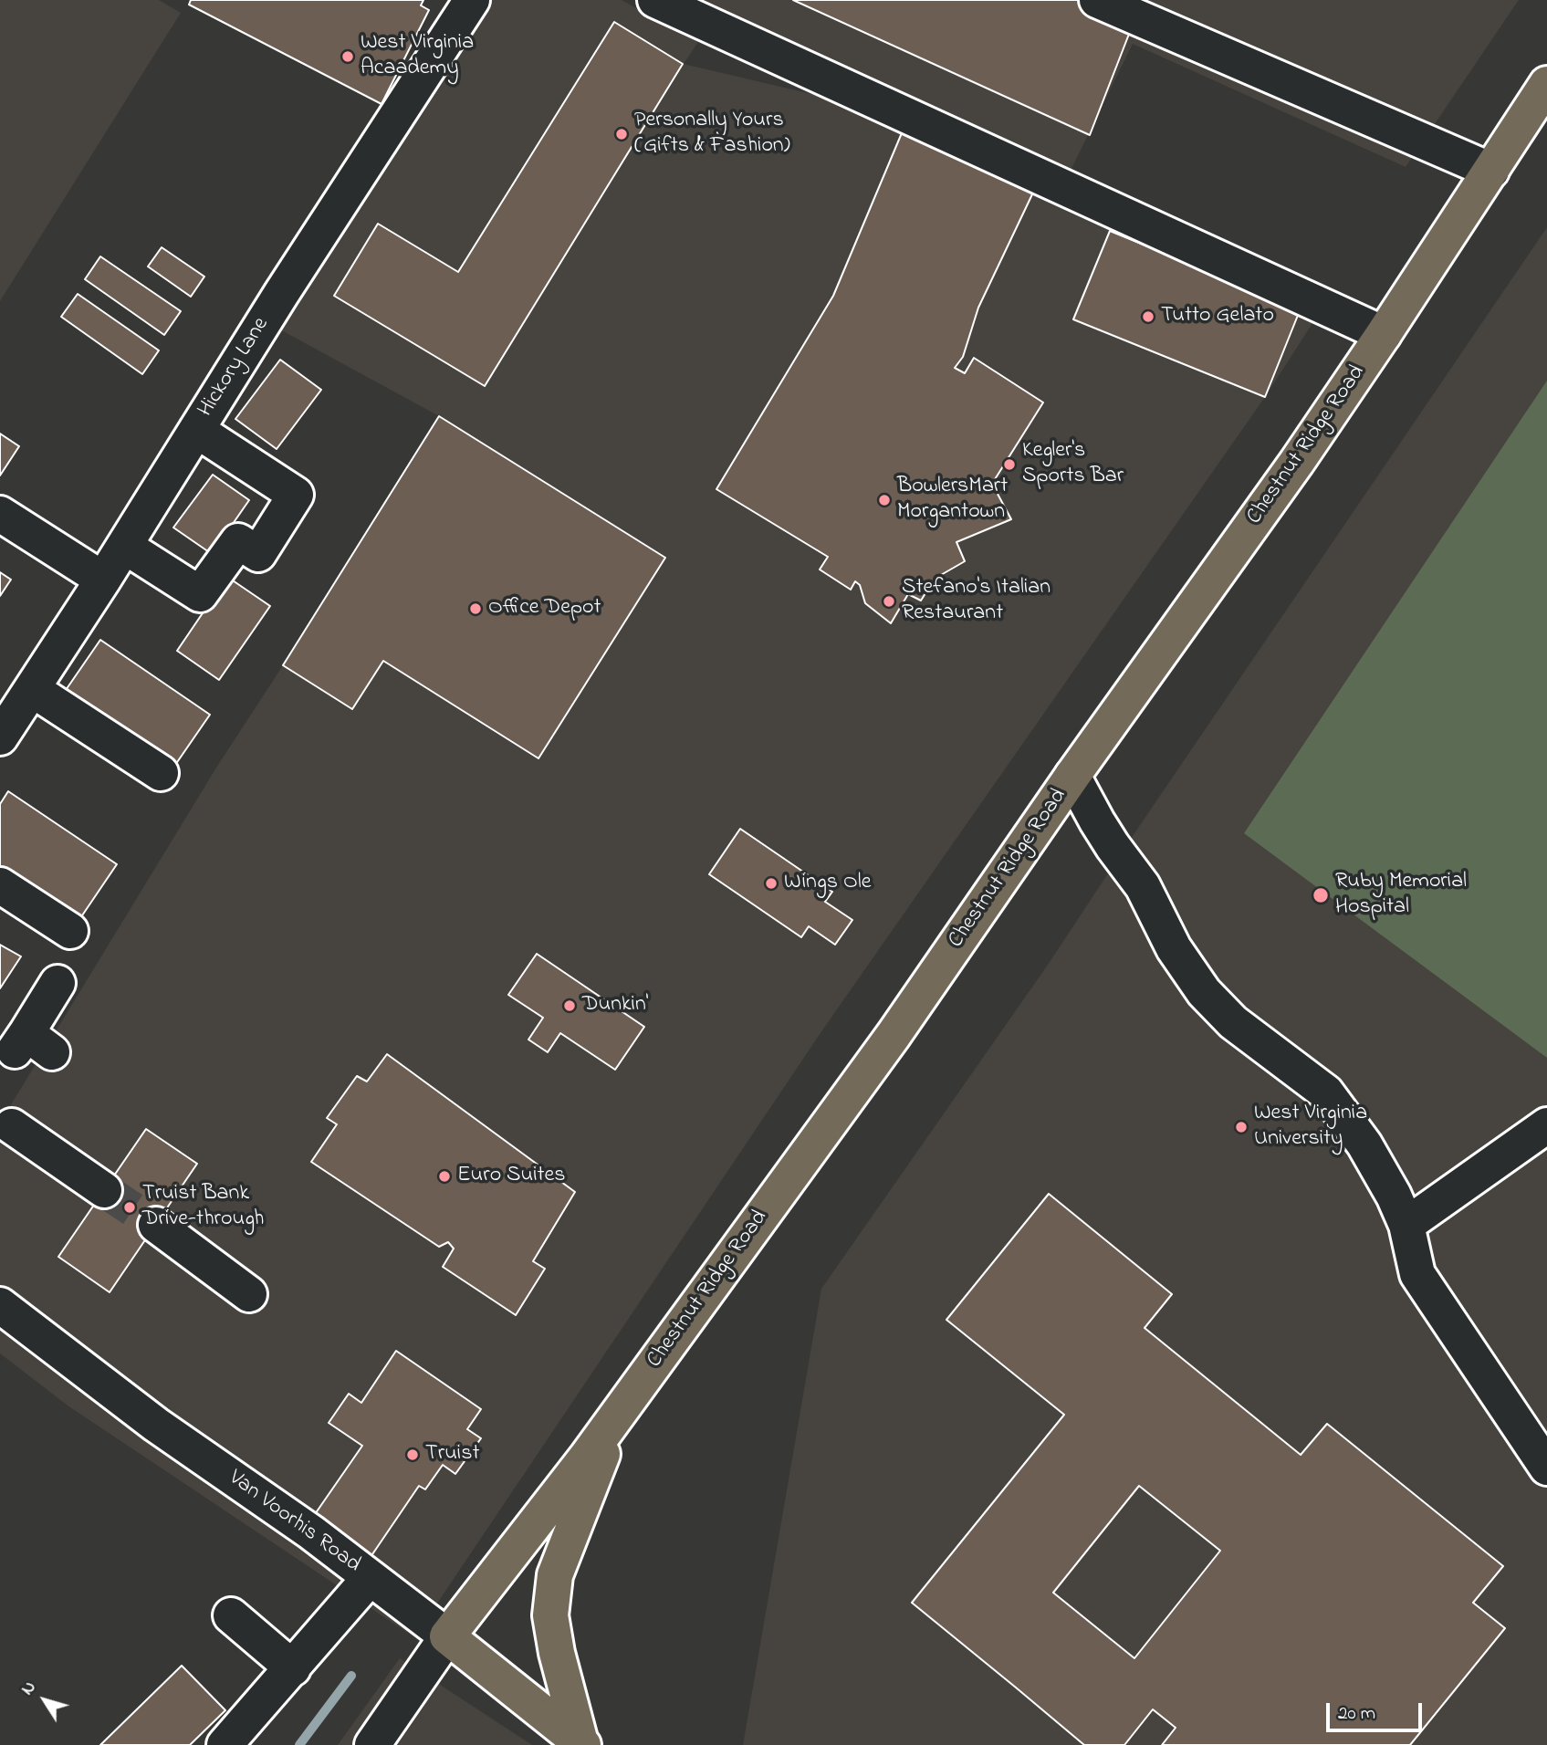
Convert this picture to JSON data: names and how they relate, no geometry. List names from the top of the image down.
{
  "streets": {
    "main road": ["Chestnut Ridge Road", "Van Voorhis Road"],
    "street": ["Hickory Lane"]
  },
  "crossings": [
    ["Chestnut Ridge Road", "Van Voorhis Road"]
  ],
  "places": [
    "West Virginia Acaademy",
    "Personally Yours (Gifts & Fashion)",
    "Tutto Gelato",
    "Kegler's Sports Bar",
    "BowlersMart Morgantown",
    "Stefano's Italian Restaurant",
    "Office Depot",
    "Wings Ole",
    "Ruby Memorial Hospital",
    "Dunkin'",
    "West Virginia University",
    "Euro Suites",
    "Truist Bank Drive-through",
    "Truist"
  ],
  "scale_bar": "20 m",
  "north": "top left"
}
